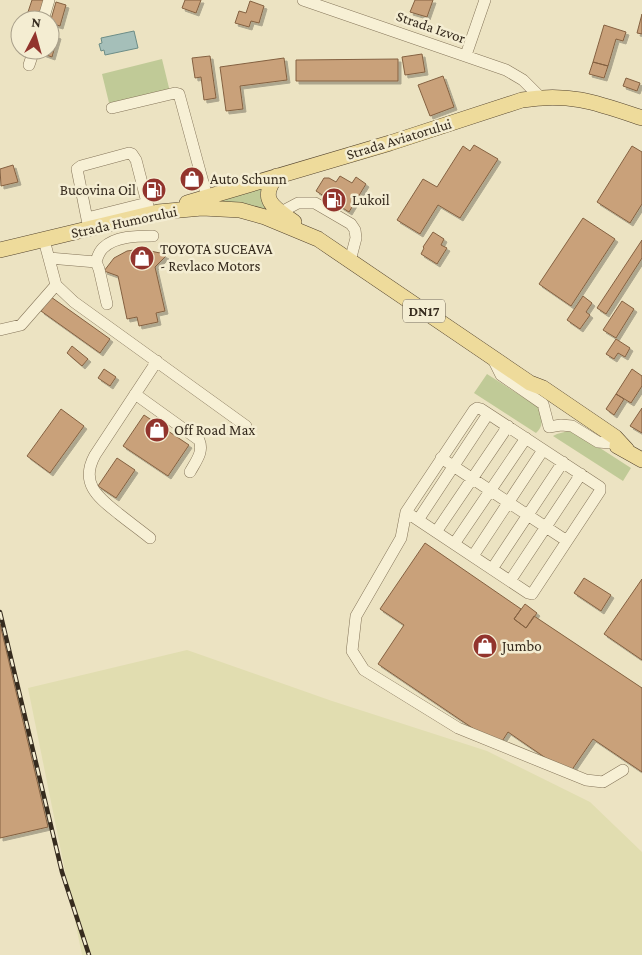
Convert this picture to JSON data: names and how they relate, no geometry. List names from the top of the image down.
{
  "streets": {
    "main road": ["Strada Aviatorului", "Strada Humorului", "DN17"],
    "street": ["Strada Izvor"]
  },
  "crossings": [
    ["Strada Izvor", "Strada Aviatorului"],
    ["Strada Aviatorului", "Strada Humorului"]
  ],
  "places": {
    "shop": [
      "Auto Schunn",
      "TOYOTA SUCEAVA - Revlaco Motors",
      "Off Road Max",
      "Jumbo"
    ],
    "fuel station": ["Bucovina Oil", "Lukoil"]
  },
  "north": "top"
}
